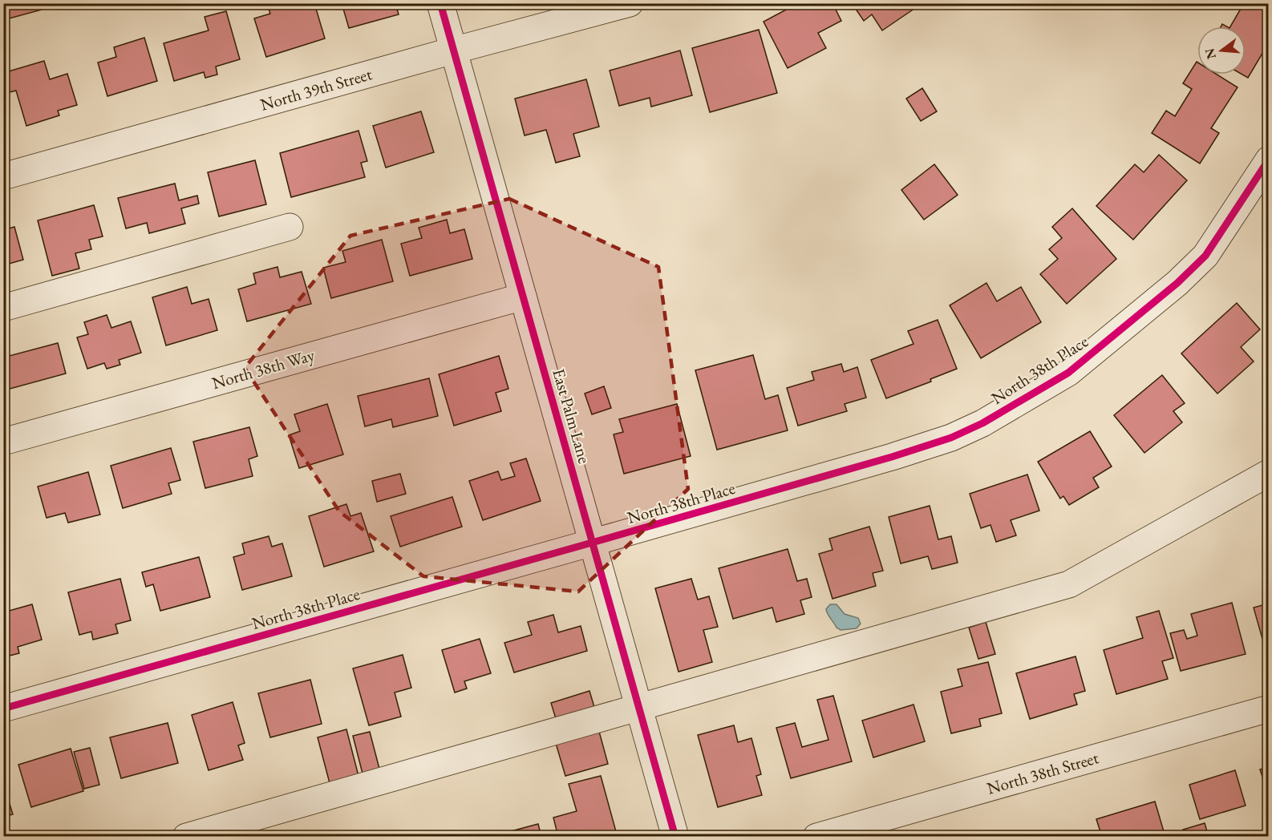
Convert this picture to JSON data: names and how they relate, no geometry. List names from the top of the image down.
{
  "streets": {
    "street": [
      "North 39th Street",
      "North 38th Way",
      "North 38th Place",
      "East Palm Lane",
      "North 38th Street"
    ]
  },
  "crossings": [
    ["North 39th Street", "East Palm Lane"],
    ["North 38th Way", "East Palm Lane"],
    ["North 38th Place", "East Palm Lane"]
  ],
  "north": "left"
}
